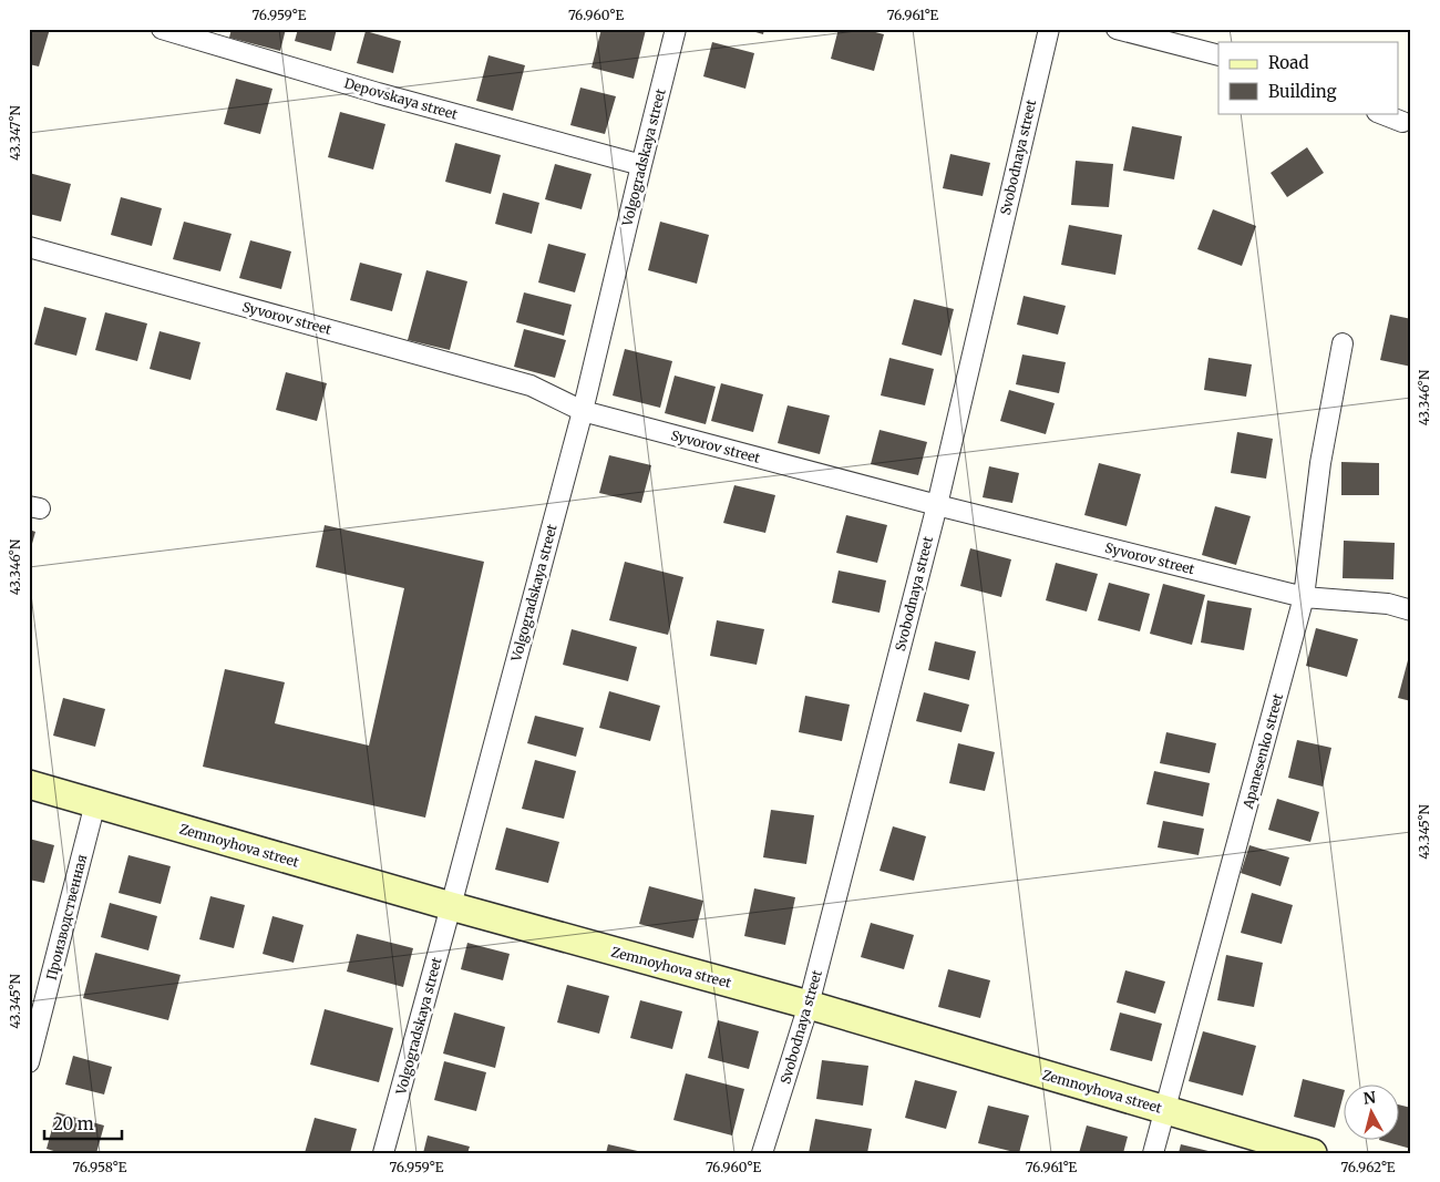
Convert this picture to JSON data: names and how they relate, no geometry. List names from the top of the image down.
{
  "streets": {
    "street": [
      "Depovskaya street",
      "Volgogradskaya street",
      "Svobodnaya street",
      "Syvorov street",
      "Apanesenko street",
      "Zemnoyhova street",
      "Производственная"
    ]
  },
  "crossings": [
    ["Depovskaya street", "Volgogradskaya street"],
    ["Volgogradskaya street", "Syvorov street"],
    ["Volgogradskaya street", "Zemnoyhova street"],
    ["Svobodnaya street", "Syvorov street"],
    ["Svobodnaya street", "Zemnoyhova street"],
    ["Syvorov street", "Apanesenko street"],
    ["Apanesenko street", "Zemnoyhova street"],
    ["Zemnoyhova street", "Производственная"]
  ],
  "legend": ["Road", "Building"],
  "scale_bar": "20 m",
  "north": "top",
  "coordinates": [
    "76.959°E",
    "76.960°E",
    "76.961°E",
    "43.347°N",
    "43.346°N",
    "43.345°N",
    "76.958°E",
    "76.962°E"
  ]
}
